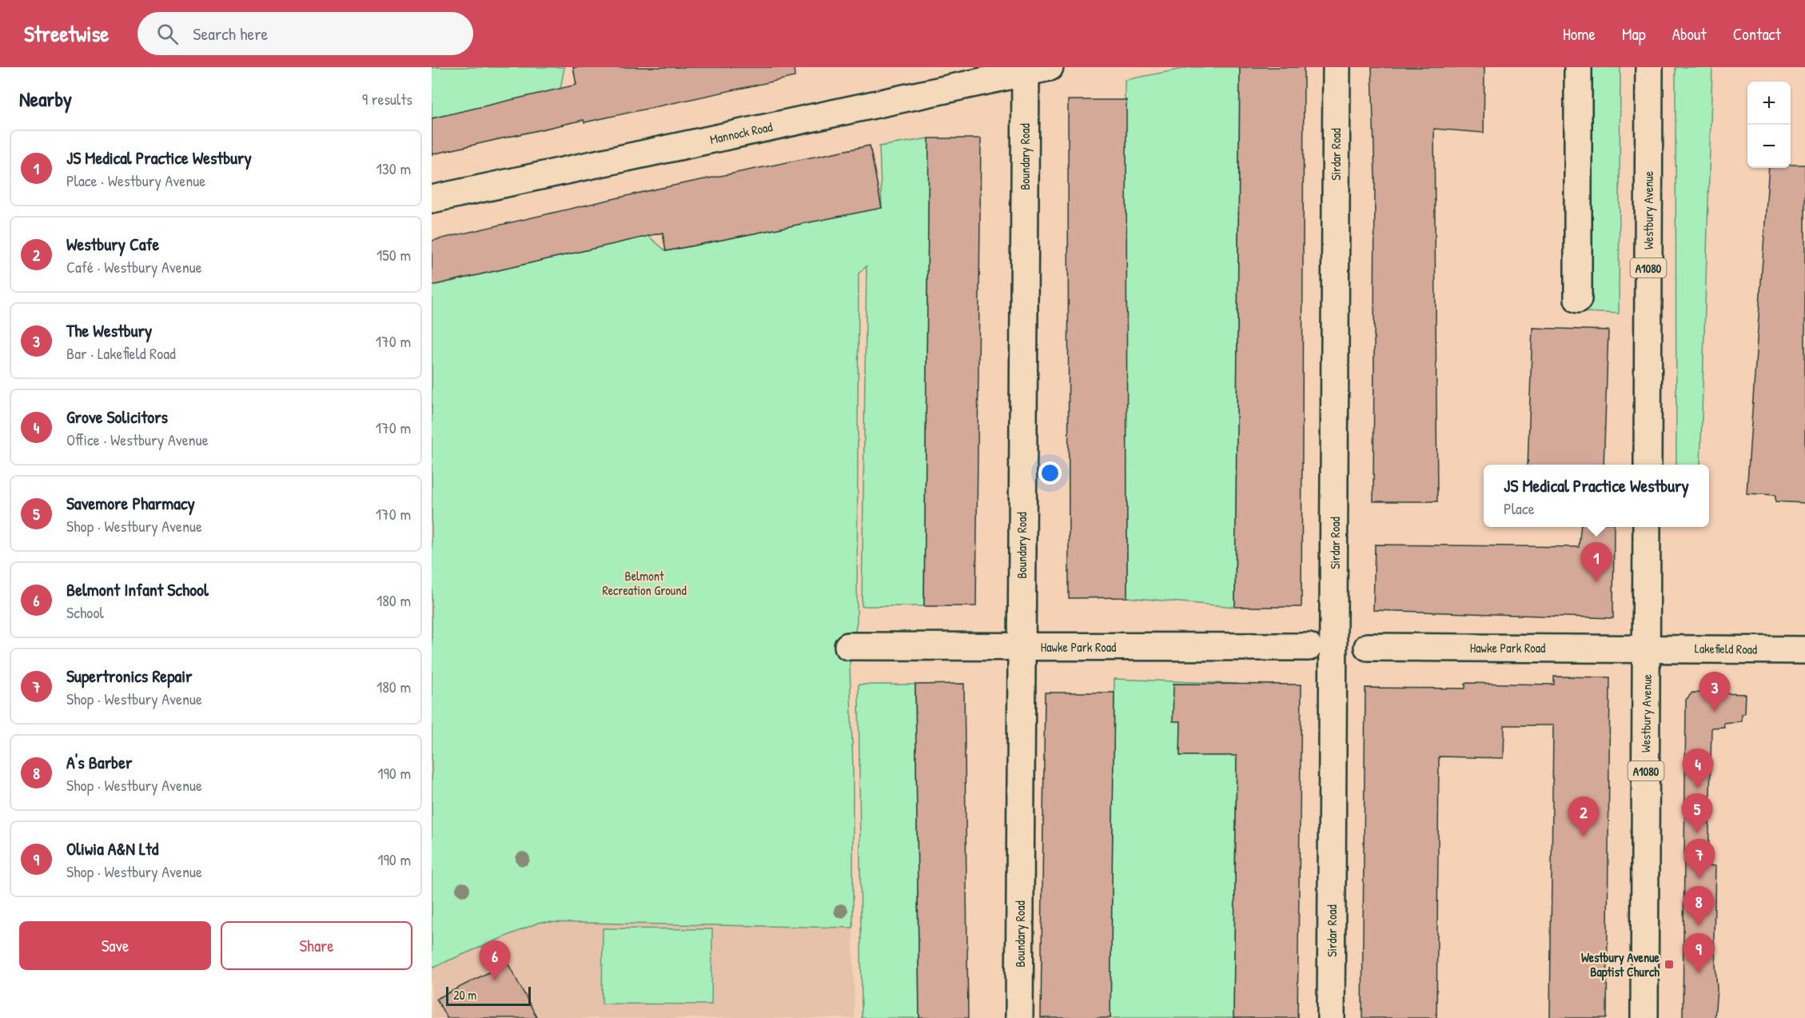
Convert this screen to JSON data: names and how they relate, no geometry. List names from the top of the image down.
{
  "streets": {
    "street": [
      "Mannock Road",
      "Sirdar Road",
      "Boundary Road",
      "Westbury Avenue",
      "A1080",
      "Hawke Park Road",
      "Lakefield Road"
    ]
  },
  "crossings": [
    ["Mannock Road", "Boundary Road"],
    ["Boundary Road", "Hawke Park Road"],
    ["Westbury Avenue", "Hawke Park Road"],
    ["Westbury Avenue", "Lakefield Road"],
    ["Hawke Park Road", "Lakefield Road"]
  ],
  "parks": ["Belmont Recreation Ground"],
  "places": {
    "transit": ["Westbury Avenue Baptist Church"]
  },
  "scale_bar": "20 m",
  "page": {
    "header": "Streetwise",
    "search": "Search here",
    "nav": [
      "Home",
      "Map",
      "About",
      "Contact"
    ],
    "heading": ["Nearby", "9 results"],
    "map_buttons": ["+", "−"],
    "list": [
      {
        "mark": "1",
        "name": "JS Medical Practice Westbury",
        "note": "Place · Westbury Avenue",
        "value": "130 m"
      },
      {
        "mark": "2",
        "name": "Westbury Cafe",
        "note": "Café · Westbury Avenue",
        "value": "150 m"
      },
      {
        "mark": "3",
        "name": "The Westbury",
        "note": "Bar · Lakefield Road",
        "value": "170 m"
      },
      {
        "mark": "4",
        "name": "Grove Solicitors",
        "note": "Office · Westbury Avenue",
        "value": "170 m"
      },
      {
        "mark": "5",
        "name": "Savemore Pharmacy",
        "note": "Shop · Westbury Avenue",
        "value": "170 m"
      },
      {
        "mark": "6",
        "name": "Belmont Infant School",
        "note": "School",
        "value": "180 m"
      },
      {
        "mark": "7",
        "name": "Supertronics Repair",
        "note": "Shop · Westbury Avenue",
        "value": "180 m"
      },
      {
        "mark": "8",
        "name": "A's Barber",
        "note": "Shop · Westbury Avenue",
        "value": "190 m"
      },
      {
        "mark": "9",
        "name": "Oliwia A&N Ltd",
        "note": "Shop · Westbury Avenue",
        "value": "190 m"
      }
    ],
    "popup": ["JS Medical Practice Westbury", "Place"],
    "pins": [
      "1",
      "3",
      "4",
      "5",
      "2",
      "7",
      "8",
      "9",
      "6"
    ],
    "buttons": ["Save", "Share"],
    "scale": "20 m"
  }
}
